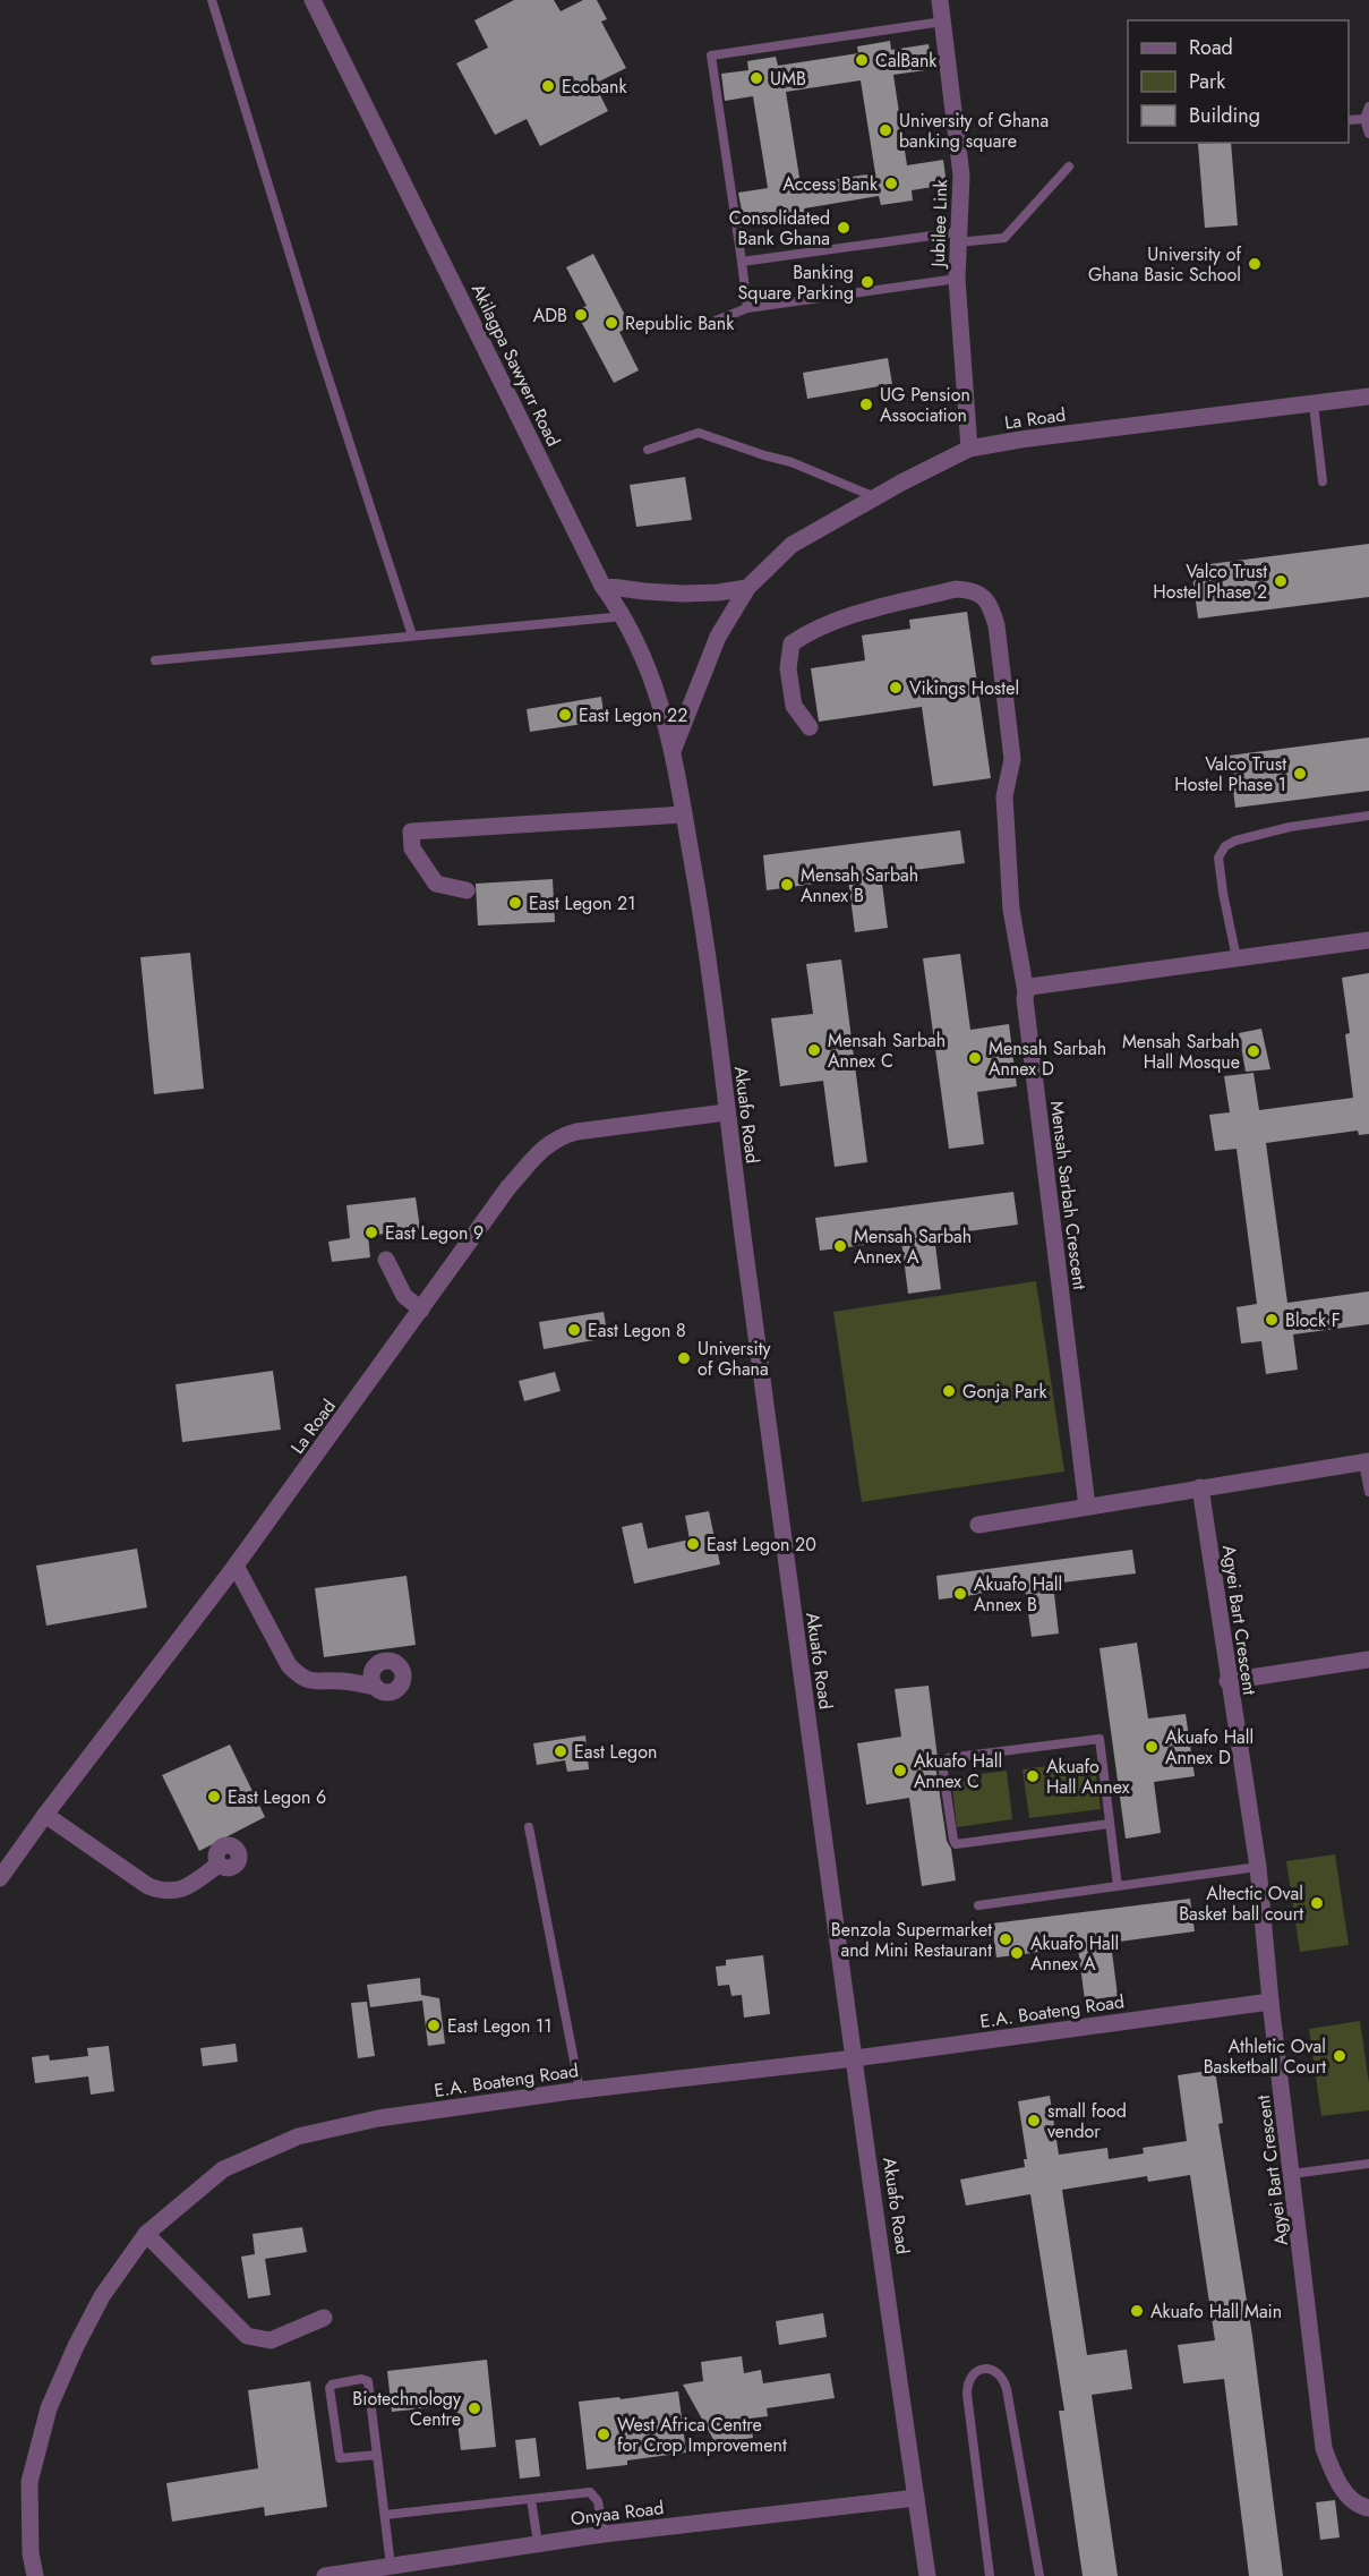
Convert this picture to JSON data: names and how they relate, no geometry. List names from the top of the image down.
{
  "streets": {
    "street": [
      "Jubilee Link",
      "Akilagpa Sawyerr Road",
      "La Road",
      "Akuafo Road",
      "Mensah Sarbah Crescent",
      "Agyei Bart Crescent",
      "E.A. Boateng Road",
      "Onyaa Road"
    ]
  },
  "crossings": [
    ["Jubilee Link", "La Road"],
    ["Akilagpa Sawyerr Road", "La Road"],
    ["Akilagpa Sawyerr Road", "Akuafo Road"],
    ["La Road", "Akuafo Road"],
    ["Akuafo Road", "E.A. Boateng Road"],
    ["Akuafo Road", "Onyaa Road"],
    ["Agyei Bart Crescent", "E.A. Boateng Road"]
  ],
  "places": [
    "CalBank",
    "UMB",
    "Ecobank",
    "University of Ghana banking square",
    "Access Bank",
    "Consolidated Bank Ghana",
    "University of Ghana Basic School",
    "Banking Square Parking",
    "ADB",
    "Republic Bank",
    "UG Pension Association",
    "Valco Trust Hostel Phase 2",
    "Vikings Hostel",
    "East Legon 22",
    "Valco Trust Hostel Phase 1",
    "Mensah Sarbah Annex B",
    "East Legon 21",
    "Mensah Sarbah Annex C",
    "Mensah Sarbah Hall Mosque",
    "Mensah Sarbah Annex D",
    "East Legon 9",
    "Mensah Sarbah Annex A",
    "Block F",
    "East Legon 8",
    "University of Ghana",
    "Gonja Park",
    "East Legon 20",
    "Akuafo Hall Annex B",
    "Akuafo Hall Annex D",
    "East Legon",
    "Akuafo Hall Annex C",
    "Akuafo Hall Annex",
    "East Legon 6",
    "Altectic Oval Basket ball court",
    "Benzola Supermarket and Mini Restaurant",
    "Akuafo Hall Annex A",
    "East Legon 11",
    "Athletic Oval Basketball Court",
    "small food vendor",
    "Akuafo Hall Main",
    "Biotechnology Centre",
    "West Africa Centre for Crop Improvement"
  ],
  "legend": ["Road", "Park", "Building"]
}
